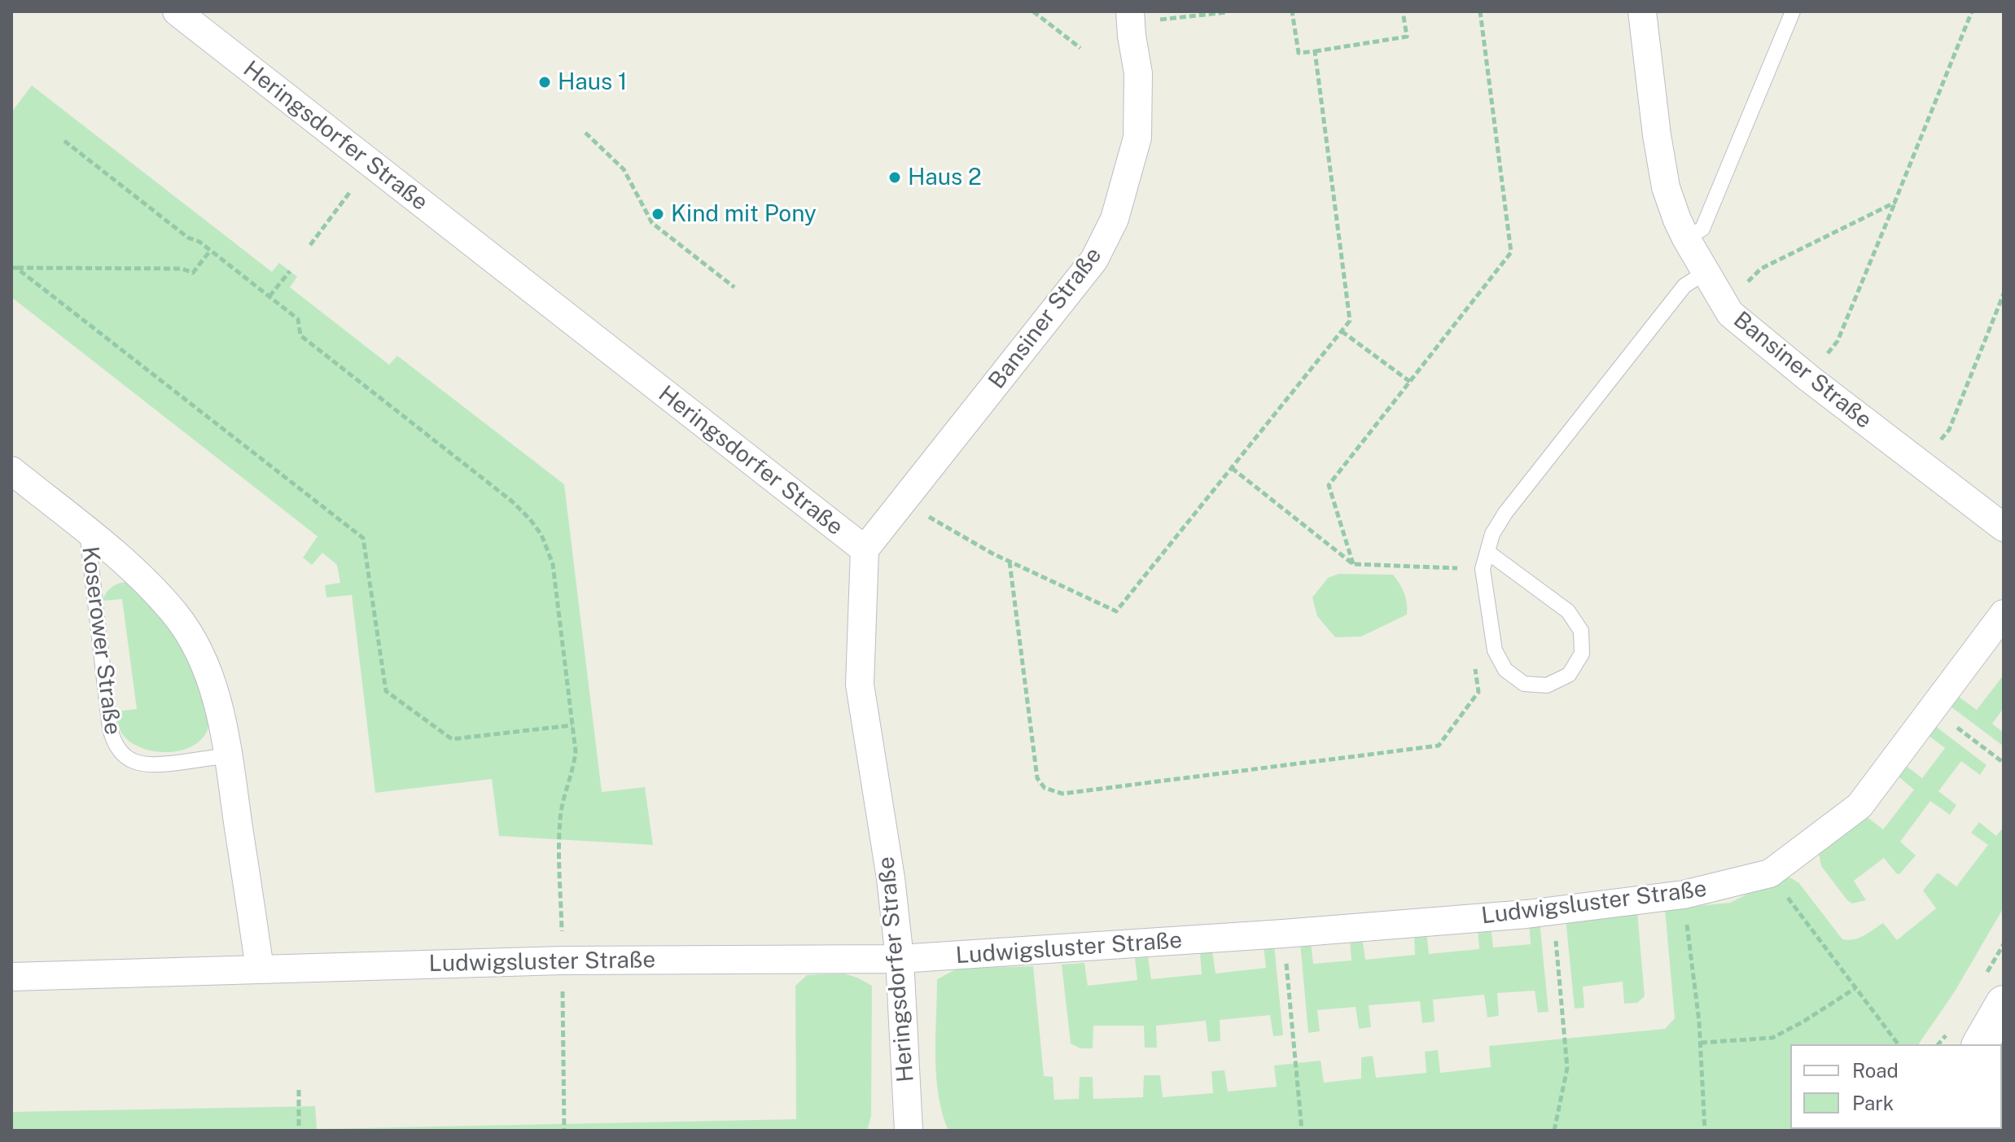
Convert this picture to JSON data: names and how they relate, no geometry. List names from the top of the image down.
{
  "streets": {
    "street": [
      "Heringsdorfer Straße",
      "Bansiner Straße",
      "Koserower Straße",
      "Ludwigsluster Straße"
    ]
  },
  "crossings": [
    ["Heringsdorfer Straße", "Bansiner Straße"],
    ["Heringsdorfer Straße", "Ludwigsluster Straße"],
    ["Koserower Straße", "Ludwigsluster Straße"]
  ],
  "places": ["Haus 1", "Haus 2", "Kind mit Pony"],
  "legend": ["Road", "Park"]
}
